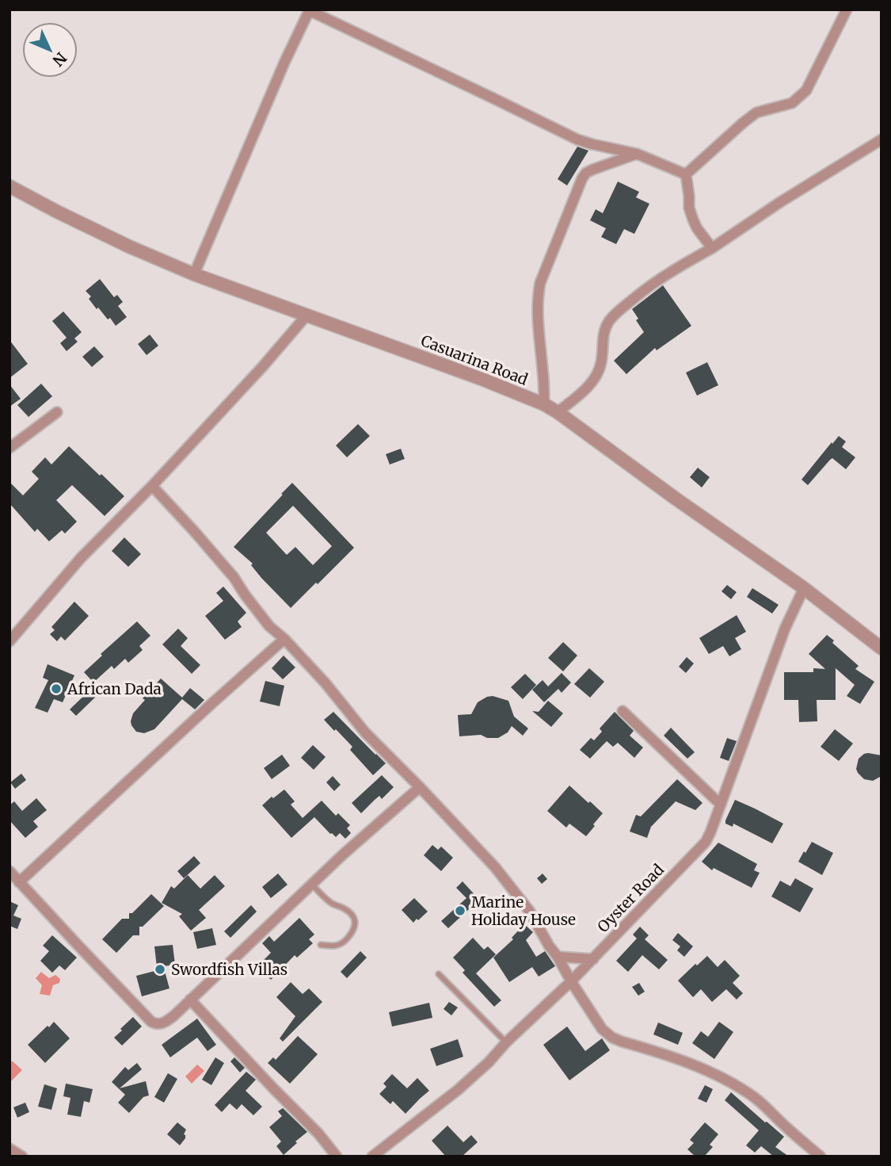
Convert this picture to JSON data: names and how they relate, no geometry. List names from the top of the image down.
{
  "streets": {
    "street": ["Casuarina Road", "Oyster Road"]
  },
  "crossings": [
    ["Casuarina Road", "Oyster Road"]
  ],
  "places": ["African Dada", "Marine Holiday House", "Swordfish Villas"],
  "north": "bottom right"
}
